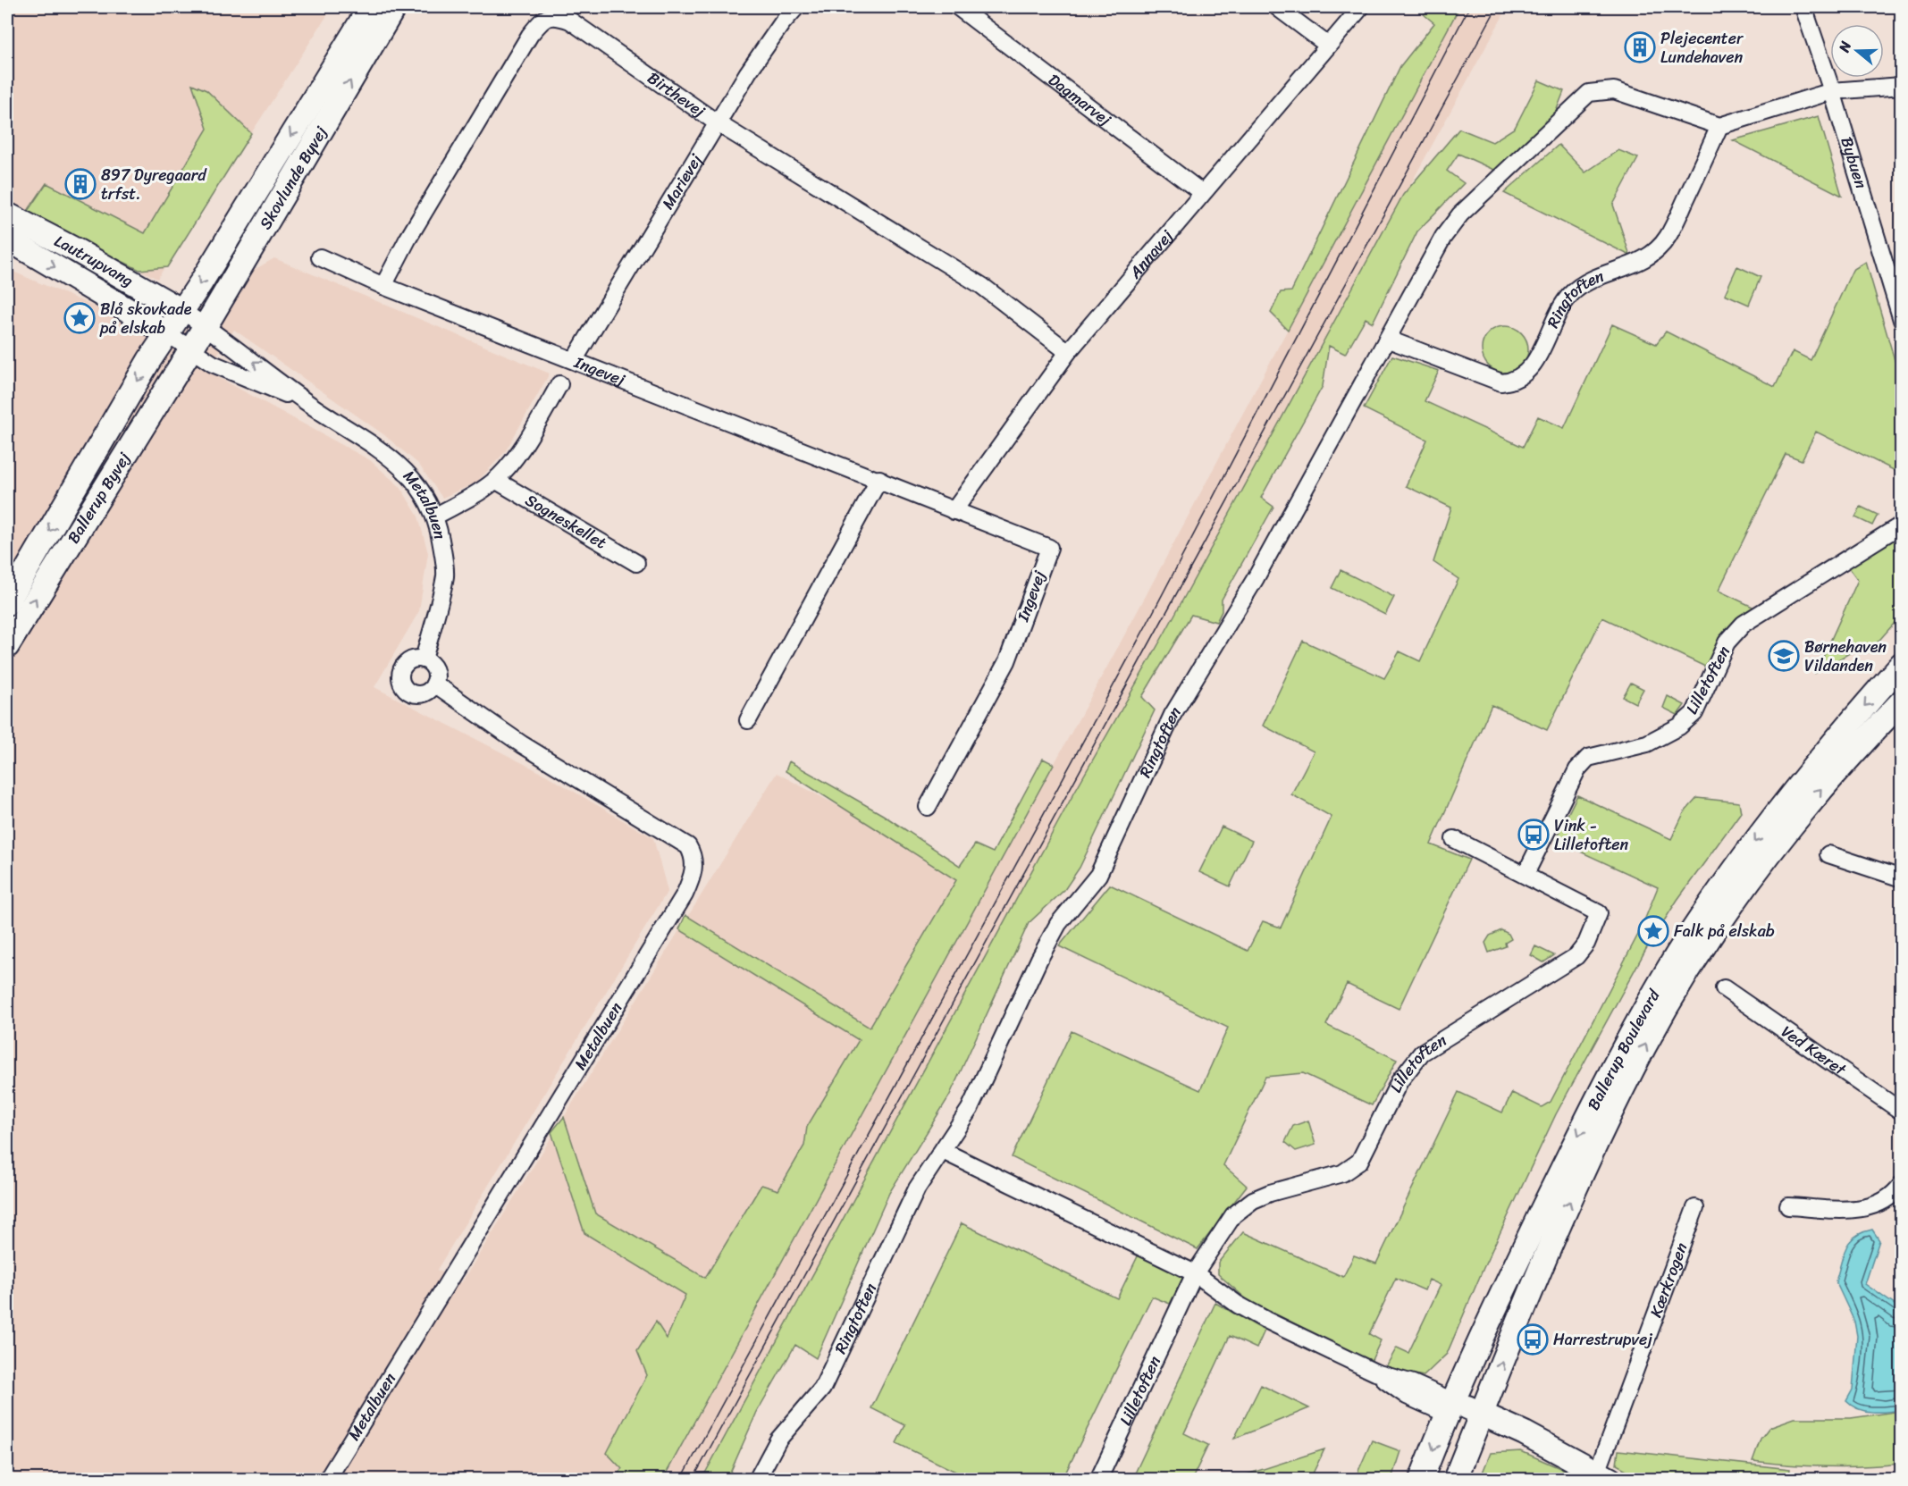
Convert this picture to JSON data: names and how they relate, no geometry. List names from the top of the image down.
{
  "streets": {
    "street": [
      "Birthevej",
      "Dagmarvej",
      "Bybuen",
      "Skovlunde Byvej",
      "Marievej",
      "Annavej",
      "Lautrupvang",
      "Ringtoften",
      "Ingevej",
      "Ballerup Byvej",
      "Metalbuen",
      "Sogneskellet",
      "Lilletoften",
      "Ballerup Boulevard",
      "Ved Kæret",
      "Kærkrogen"
    ]
  },
  "crossings": [
    ["Birthevej", "Marievej"],
    ["Birthevej", "Annavej"],
    ["Birthevej", "Ingevej"],
    ["Dagmarvej", "Annavej"],
    ["Skovlunde Byvej", "Lautrupvang"],
    ["Skovlunde Byvej", "Ballerup Byvej"],
    ["Skovlunde Byvej", "Metalbuen"],
    ["Marievej", "Ingevej"],
    ["Annavej", "Ingevej"],
    ["Lautrupvang", "Ballerup Byvej"],
    ["Lautrupvang", "Metalbuen"],
    ["Ballerup Byvej", "Metalbuen"]
  ],
  "places": {
    "building": ["Plejecenter Lundehaven", "897 Dyregaard trfst."],
    "place": ["Blå skovkade på elskab", "Falk på elskab"],
    "school or university": ["Børnehaven Vildanden"],
    "bus stop": ["Vink - Lilletoften", "Harrestrupvej"]
  },
  "north": "left"
}
